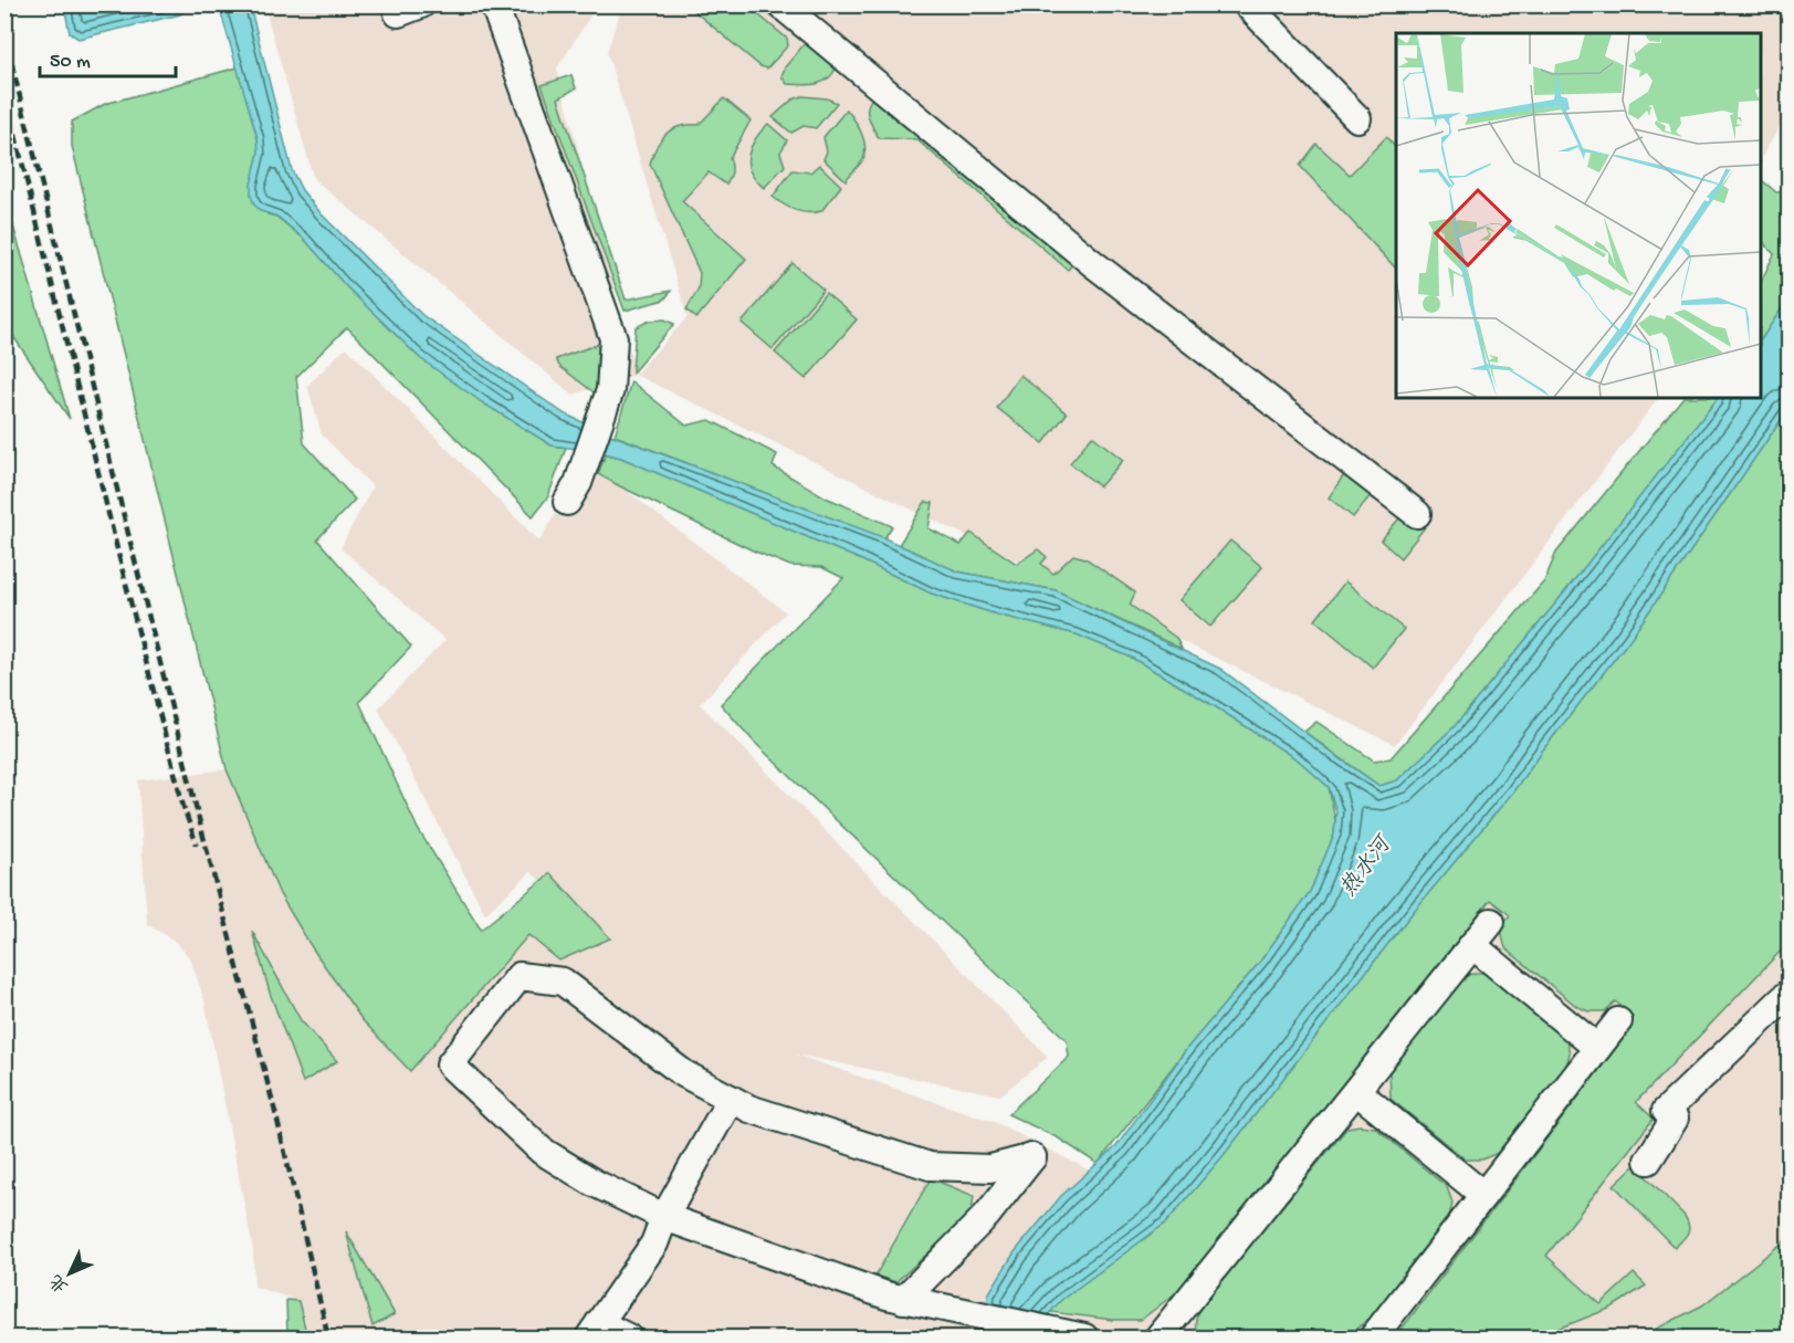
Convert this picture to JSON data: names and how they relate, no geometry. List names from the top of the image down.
{
  "water": ["热水河"],
  "scale_bar": "50 m",
  "north": "bottom left"
}
